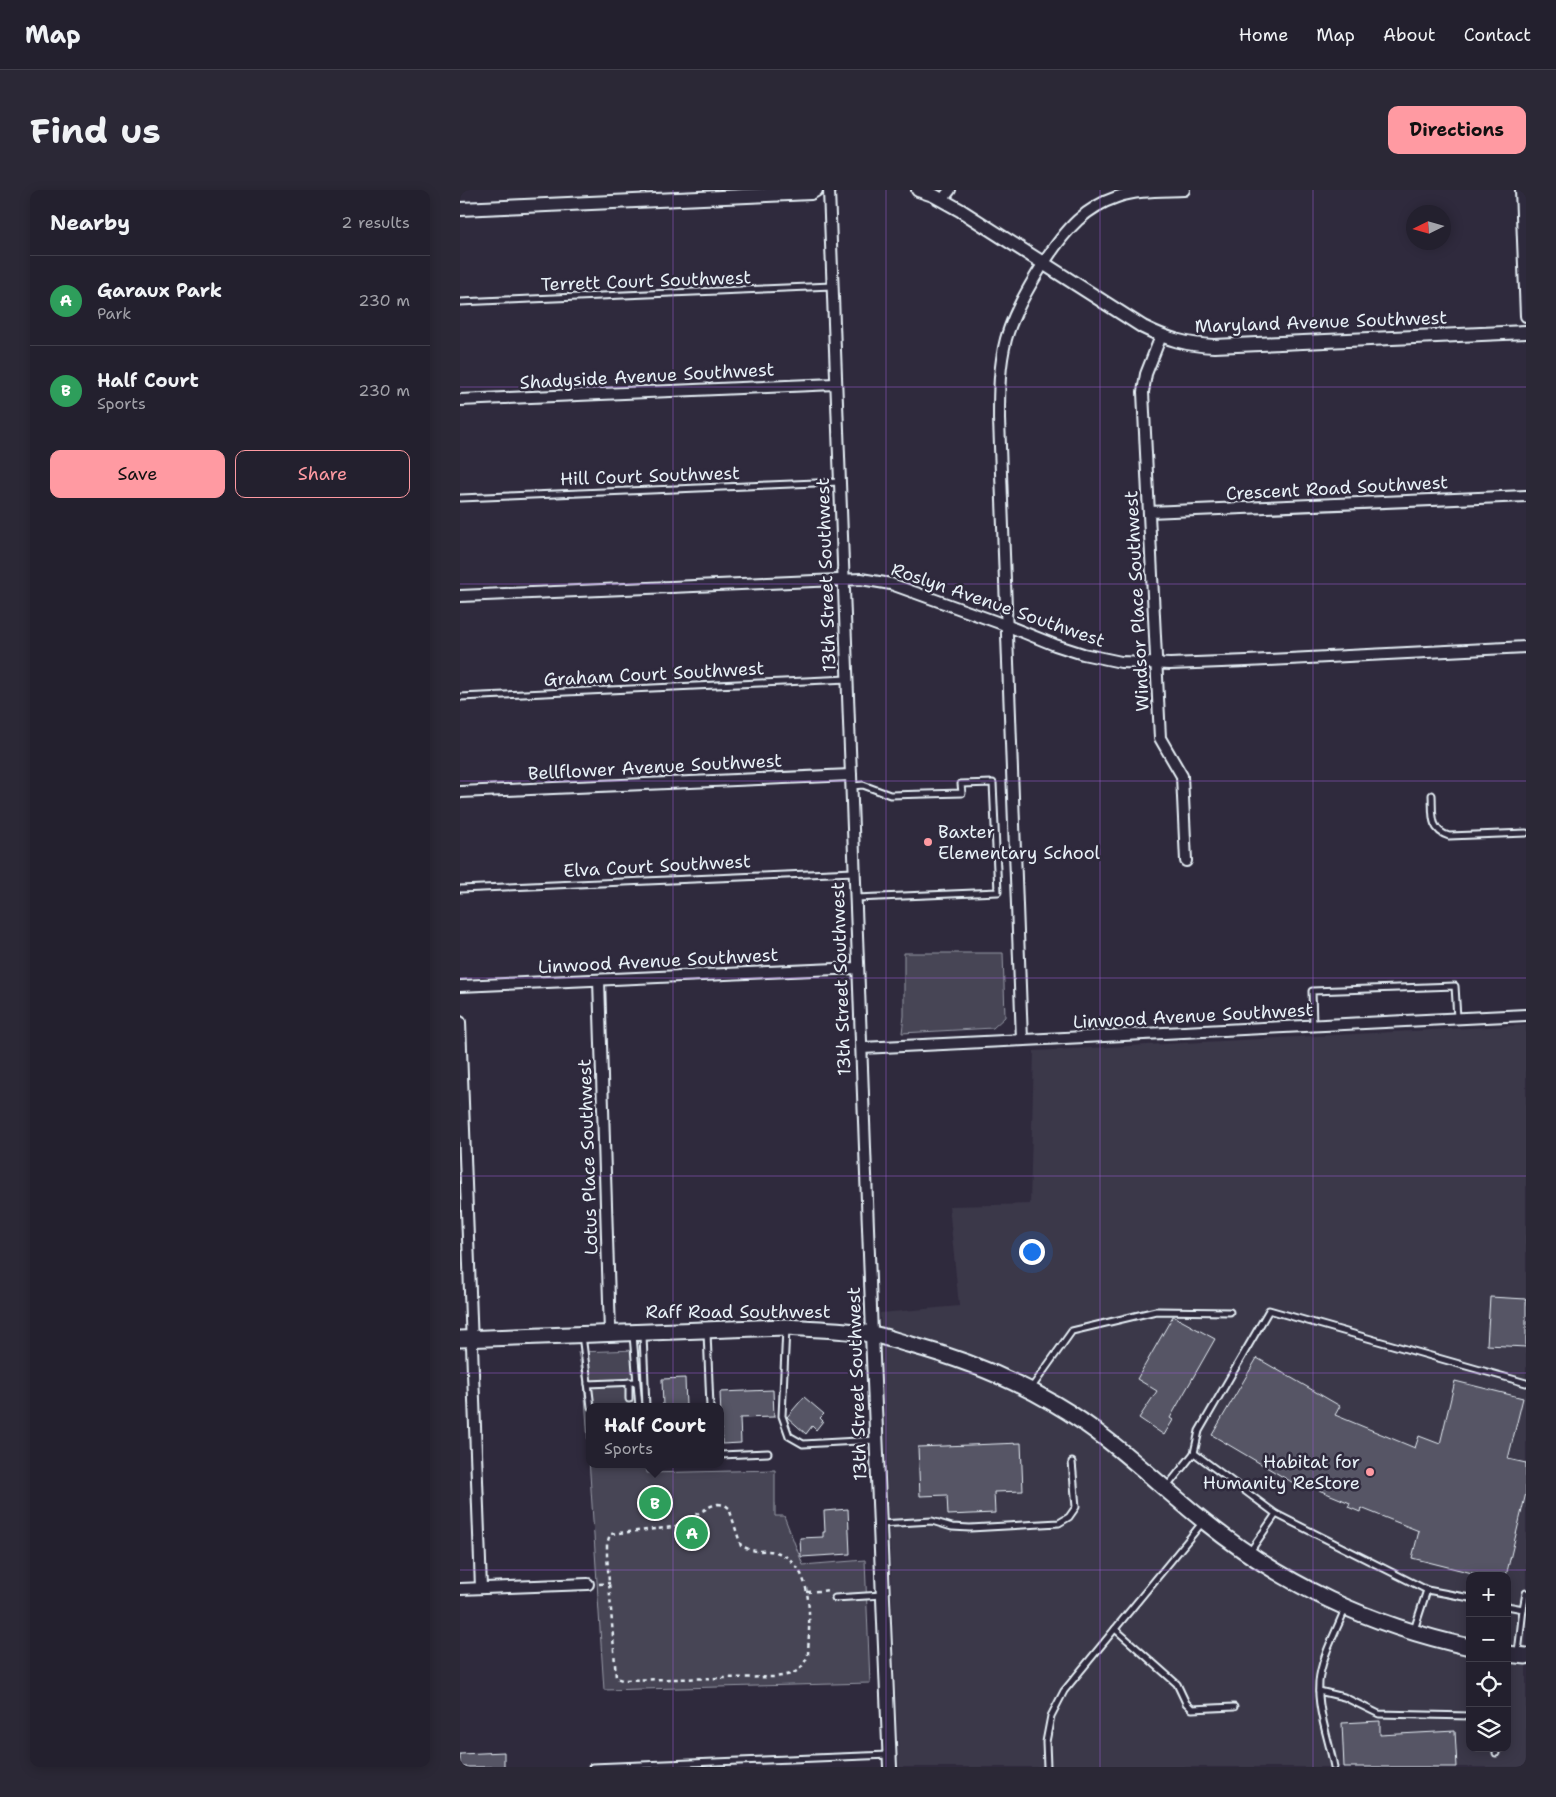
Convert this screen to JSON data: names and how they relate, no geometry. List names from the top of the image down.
{
  "streets": {
    "main road": ["Raff Road Southwest"],
    "street": [
      "Maryland Avenue Southwest",
      "Shadyside Avenue Southwest",
      "Crescent Road Southwest",
      "13th Street Southwest",
      "Windsor Place Southwest",
      "Roslyn Avenue Southwest",
      "Bellflower Avenue Southwest",
      "Linwood Avenue Southwest",
      "Lotus Place Southwest"
    ],
    "lane": [
      "Terrett Court Southwest",
      "Hill Court Southwest",
      "Graham Court Southwest",
      "Elva Court Southwest"
    ]
  },
  "crossings": [
    ["Terrett Court Southwest", "13th Street Southwest"],
    ["Maryland Avenue Southwest", "Windsor Place Southwest"],
    ["Shadyside Avenue Southwest", "13th Street Southwest"],
    ["Hill Court Southwest", "13th Street Southwest"],
    ["Crescent Road Southwest", "Windsor Place Southwest"],
    ["13th Street Southwest", "Roslyn Avenue Southwest"],
    ["13th Street Southwest", "Graham Court Southwest"],
    ["13th Street Southwest", "Bellflower Avenue Southwest"],
    ["13th Street Southwest", "Elva Court Southwest"],
    ["13th Street Southwest", "Linwood Avenue Southwest"],
    ["13th Street Southwest", "Raff Road Southwest"],
    ["Windsor Place Southwest", "Roslyn Avenue Southwest"],
    ["Linwood Avenue Southwest", "Lotus Place Southwest"],
    ["Lotus Place Southwest", "Raff Road Southwest"]
  ],
  "places": ["Baxter Elementary School", "Habitat for Humanity ReStore"],
  "north": "left",
  "page": {
    "header": "Map",
    "nav": [
      "Home",
      "Map",
      "About",
      "Contact"
    ],
    "buttons": [
      "Directions",
      ["Save", "Share"]
    ],
    "title": "Find us",
    "heading": ["Nearby", "2 results"],
    "list": [
      {
        "mark": "A",
        "name": "Garaux Park",
        "note": "Park",
        "value": "230 m"
      },
      {
        "mark": "B",
        "name": "Half Court",
        "note": "Sports",
        "value": "230 m"
      }
    ],
    "popup": ["Half Court", "Sports"],
    "pins": ["B", "A"],
    "map_buttons": ["+", "−"]
  }
}
